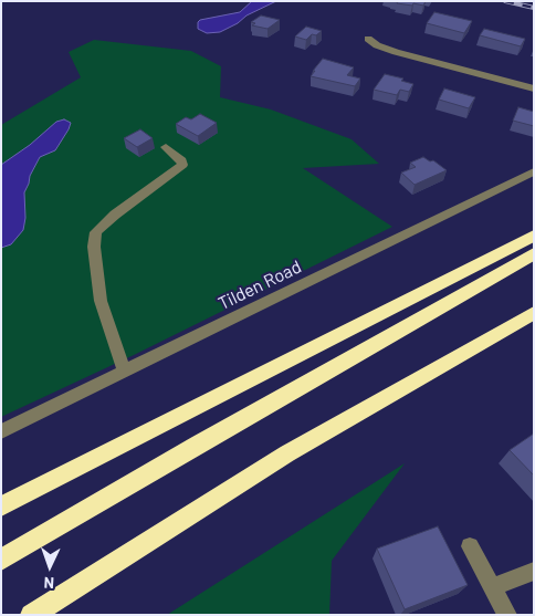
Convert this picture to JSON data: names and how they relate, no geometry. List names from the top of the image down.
{
  "streets": {
    "street": ["Tilden Road"]
  },
  "north": "bottom"
}
